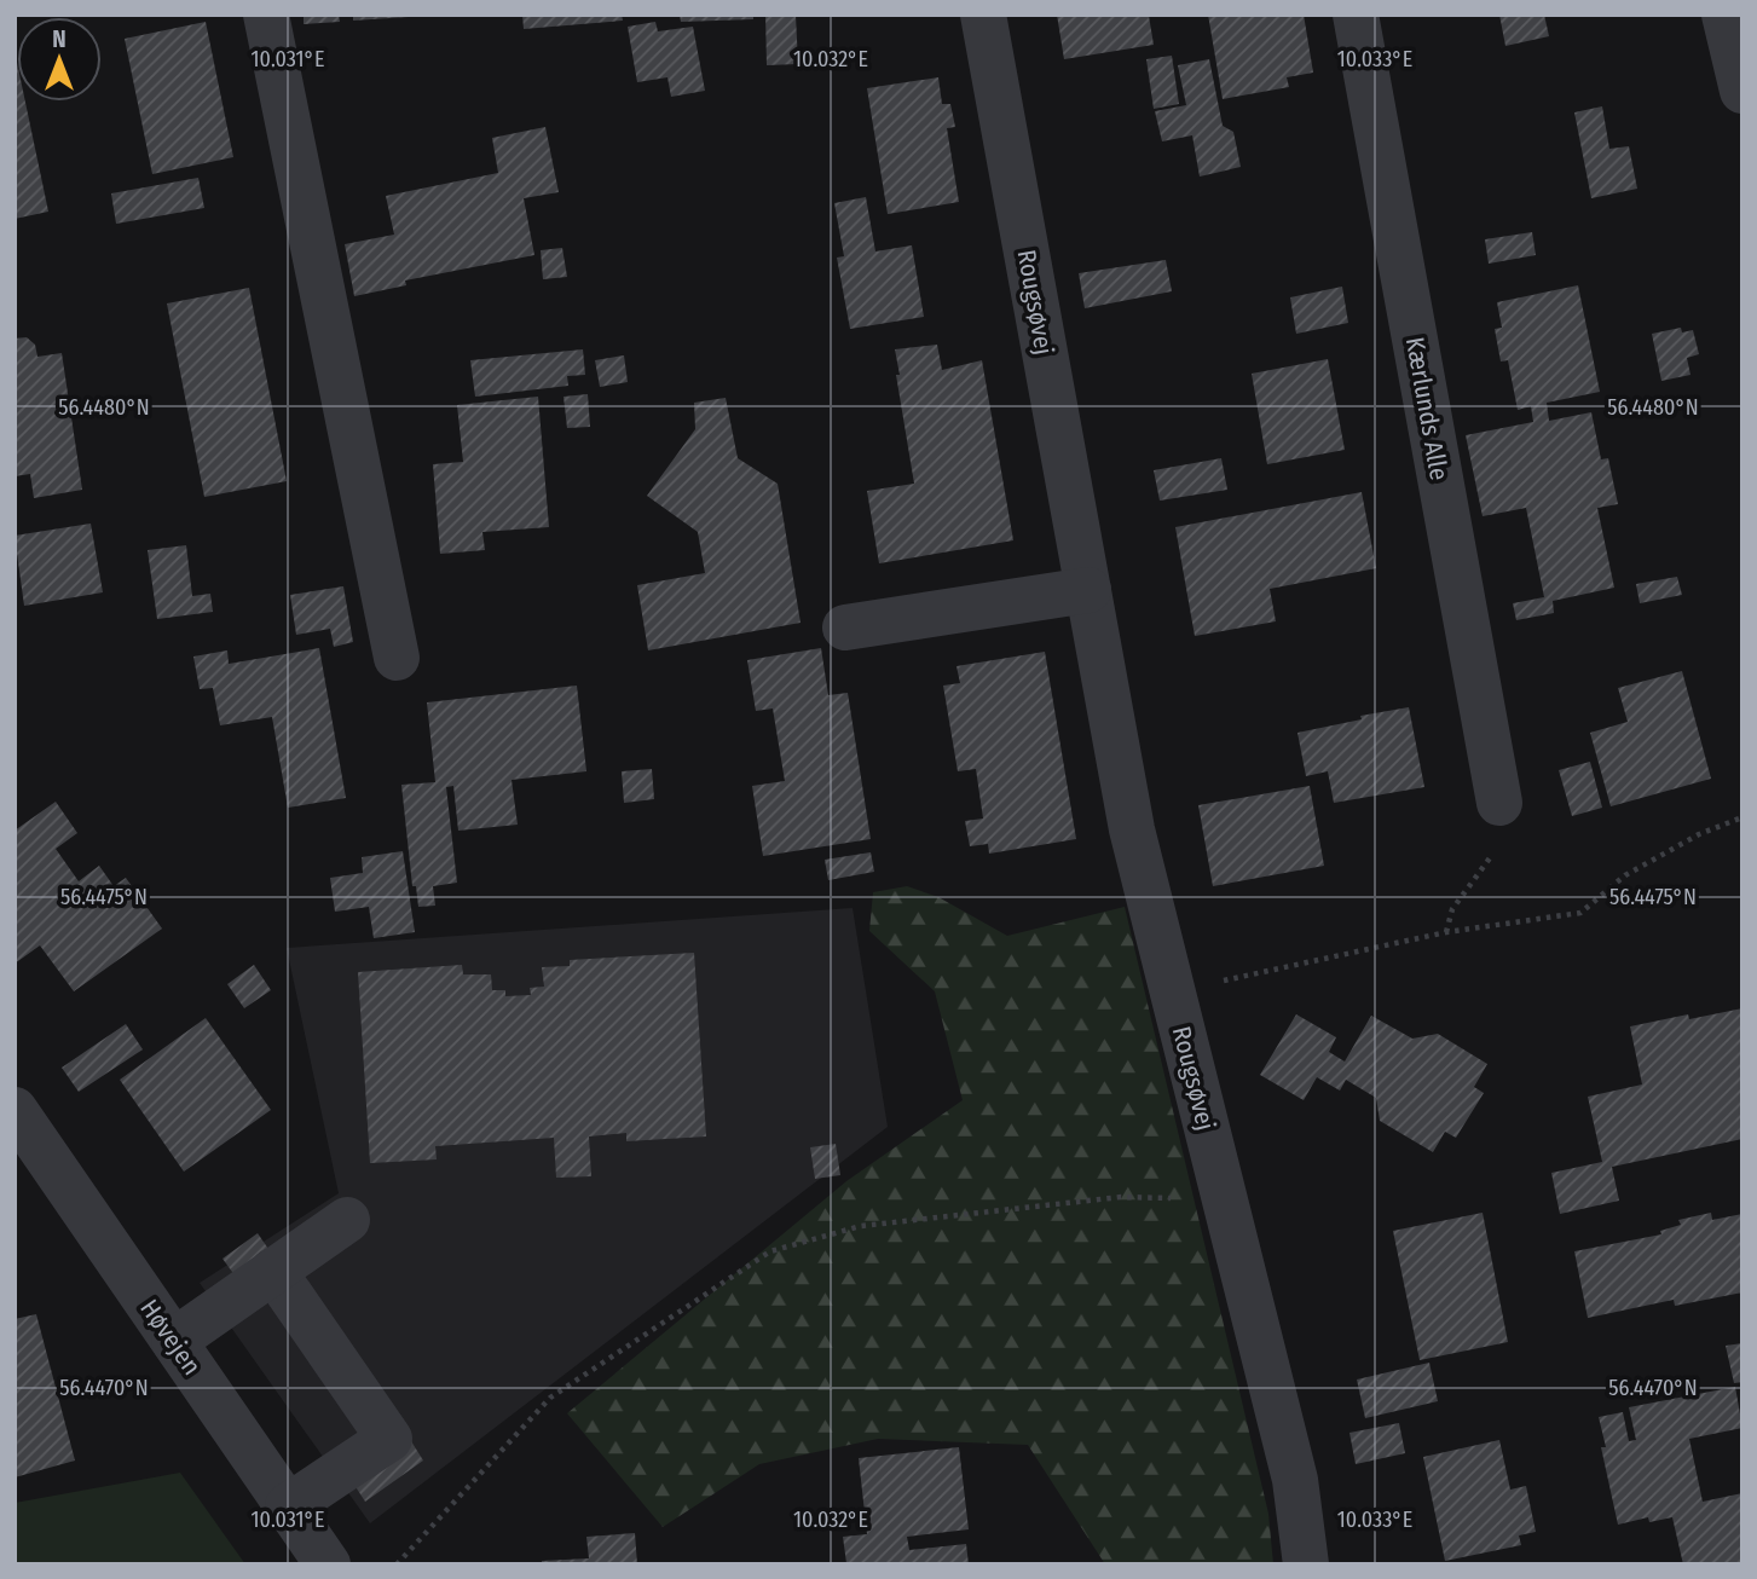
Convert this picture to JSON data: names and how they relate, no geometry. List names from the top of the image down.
{
  "streets": {
    "street": ["Rougsøvej", "Kærlunds Alle", "Høvejen"]
  },
  "north": "top",
  "coordinates": [
    "10.031°E",
    "10.032°E",
    "10.033°E",
    "56.4480°N",
    "56.4475°N",
    "56.4470°N"
  ]
}
